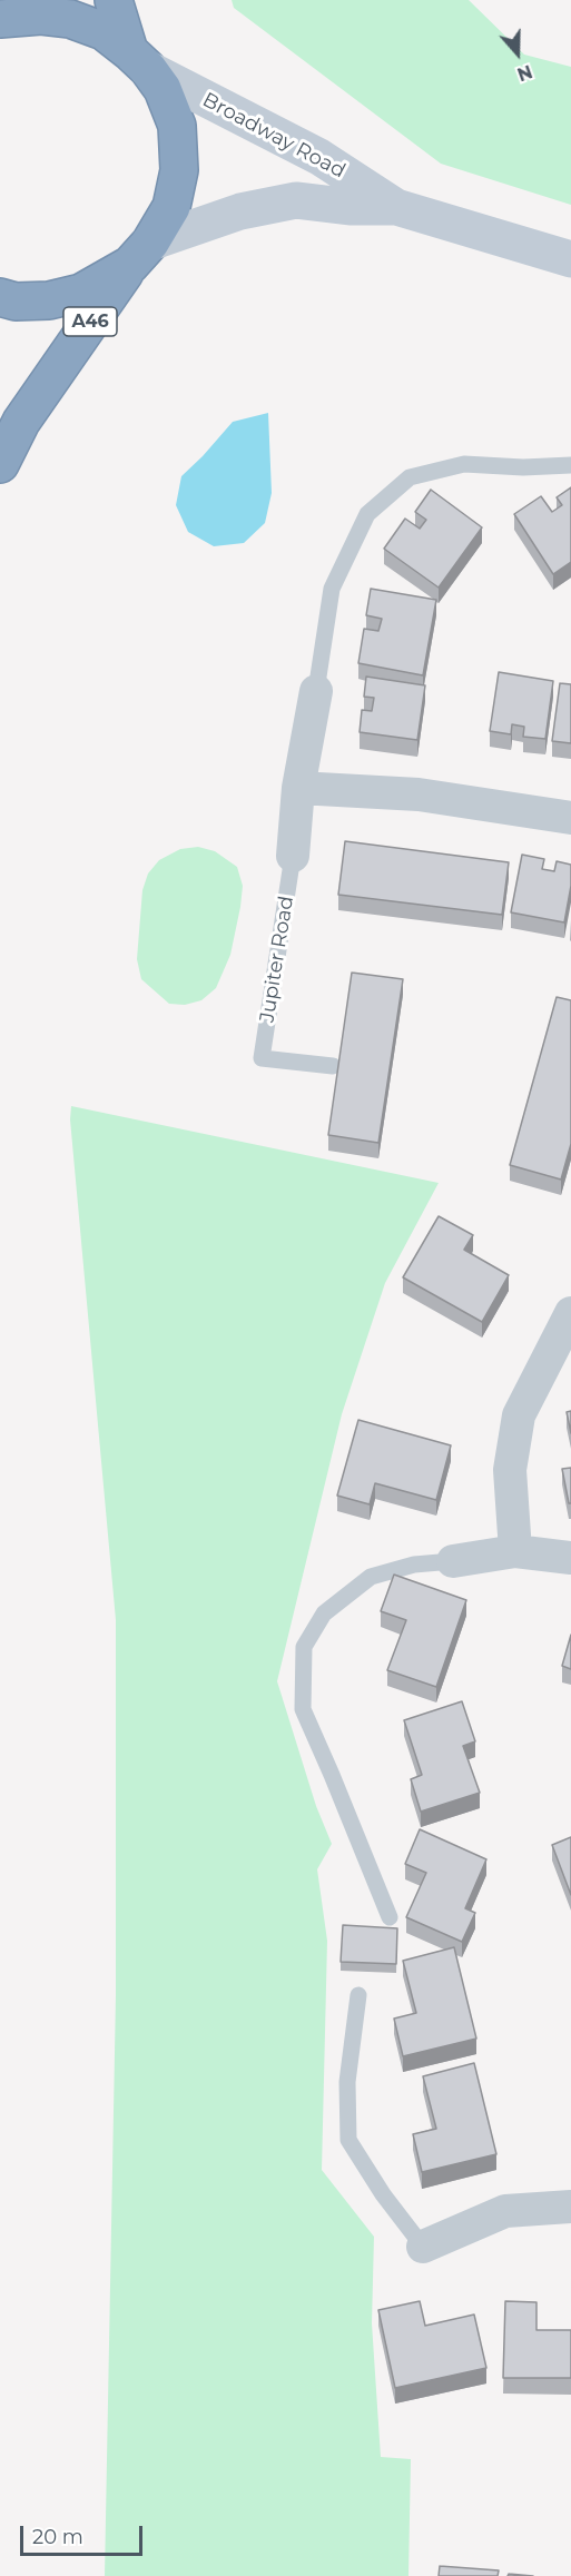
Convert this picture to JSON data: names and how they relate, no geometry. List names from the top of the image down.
{
  "streets": {
    "highway": ["A46"],
    "street": ["Broadway Road", "Jupiter Road"]
  },
  "crossings": [
    ["Broadway Road", "A46"]
  ],
  "scale_bar": "20 m",
  "north": "bottom"
}
